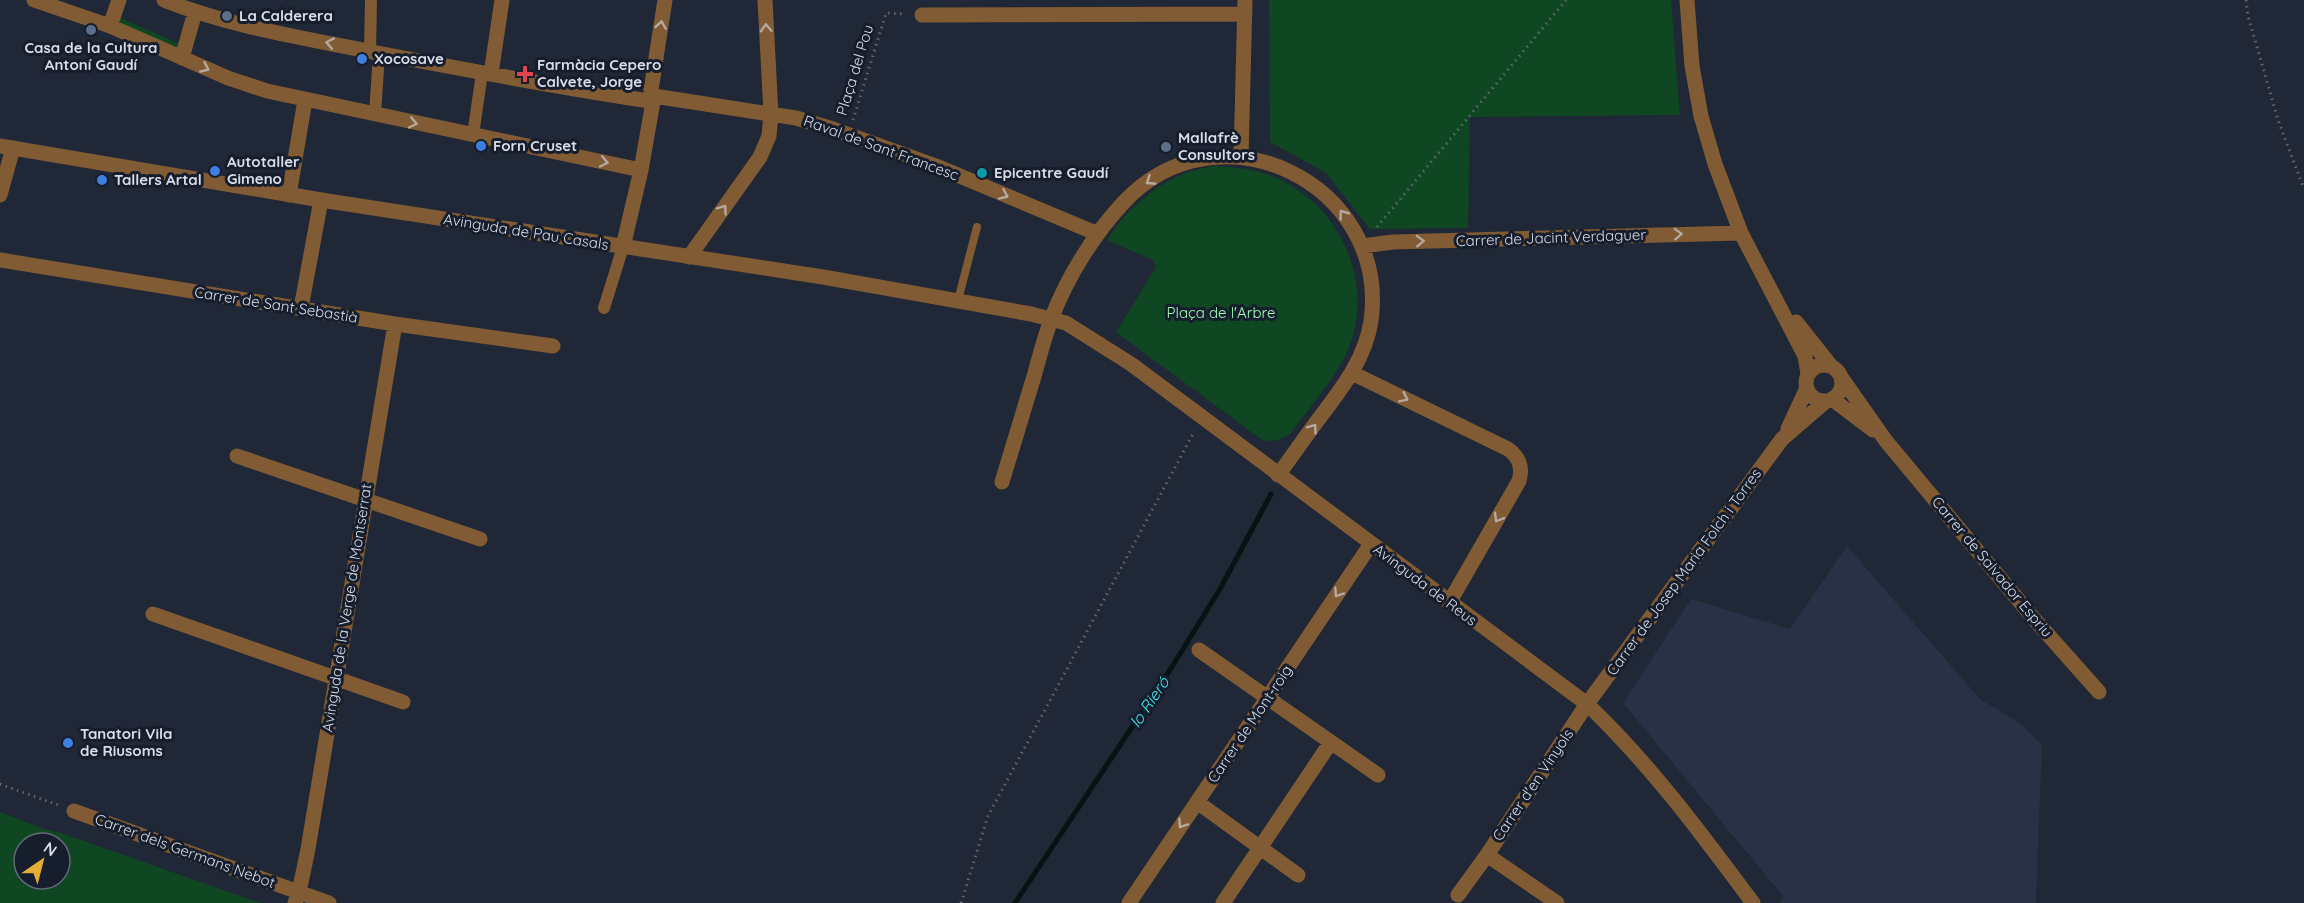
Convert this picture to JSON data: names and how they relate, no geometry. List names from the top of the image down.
{
  "streets": {
    "street": [
      "Raval de Sant Francesc",
      "Avinguda de Pau Casals",
      "Carrer de Jacint Verdaguer",
      "Carrer de Sant Sebastià",
      "Carrer de Salvador Espriu",
      "Carrer de Josep Maria Folch i Torres",
      "Avinguda de Reus",
      "Avinguda de la Verge de Montserrat",
      "Carrer de Mont-roig",
      "Carrer d'en Vinyols",
      "Carrer dels Germans Nebot"
    ],
    "path": ["Plaça del Pou"]
  },
  "crossings": [
    ["Plaça del Pou", "Raval de Sant Francesc"],
    ["Avinguda de Pau Casals", "Avinguda de Reus"],
    ["Carrer de Jacint Verdaguer", "Carrer de Salvador Espriu"],
    ["Carrer de Sant Sebastià", "Avinguda de la Verge de Montserrat"],
    ["Carrer de Salvador Espriu", "Carrer de Josep Maria Folch i Torres"],
    ["Carrer de Josep Maria Folch i Torres", "Avinguda de Reus"],
    ["Carrer de Josep Maria Folch i Torres", "Carrer d'en Vinyols"],
    ["Avinguda de Reus", "Carrer de Mont-roig"],
    ["Avinguda de Reus", "Carrer d'en Vinyols"],
    ["Avinguda de la Verge de Montserrat", "Carrer dels Germans Nebot"]
  ],
  "one_way": ["Raval de Sant Francesc", "Carrer de Jacint Verdaguer", "Carrer de Mont-roig"],
  "water": ["lo Rieró"],
  "parks": ["Plaça de l'Arbre"],
  "places": {
    "other": [
      "La Calderera",
      "Casa de la Cultura Antoní Gaudí",
      "Xocosave",
      "Forn Cruset",
      "Mallafrè Consultors",
      "Autotaller Gimeno",
      "Epicentre Gaudí",
      "Tallers Artal",
      "Tanatori Vila de Riusoms"
    ],
    "health": ["Farmàcia Cepero Calvete, Jorge"]
  },
  "north": "top right"
}
